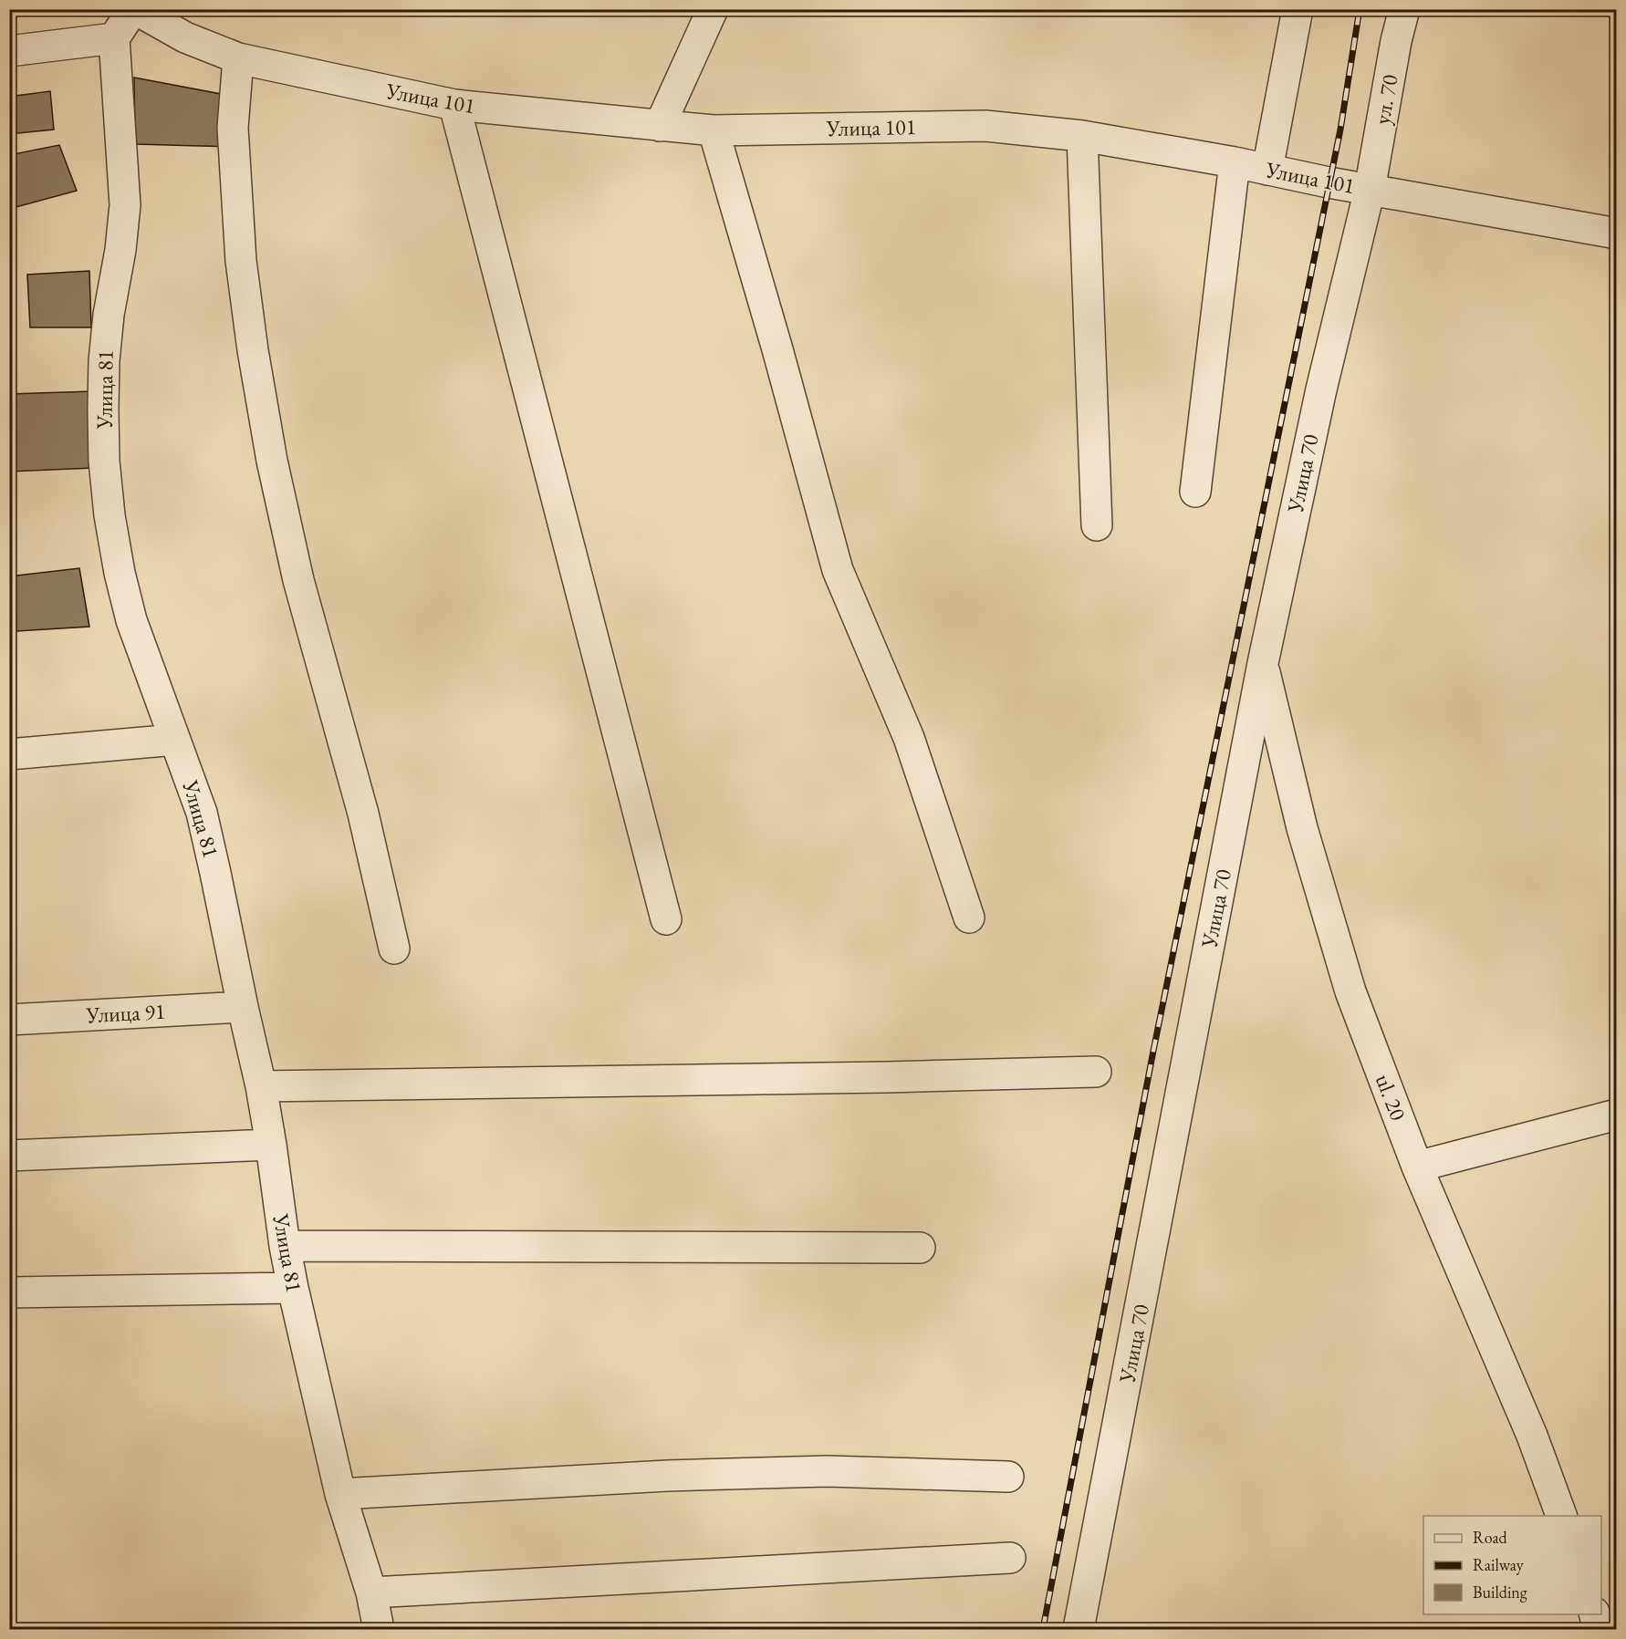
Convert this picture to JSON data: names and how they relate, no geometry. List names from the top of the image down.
{
  "streets": {
    "street": [
      "Улица 101",
      "ул. 70",
      "Улица 81",
      "Улица 70",
      "Улица 91",
      "ul. 20"
    ]
  },
  "crossings": [
    ["Улица 101", "ул. 70"],
    ["Улица 101", "Улица 70"],
    ["ул. 70", "Улица 70"],
    ["Улица 81", "Улица 91"],
    ["Улица 70", "ul. 20"]
  ],
  "legend": ["Road", "Railway", "Building"]
}
